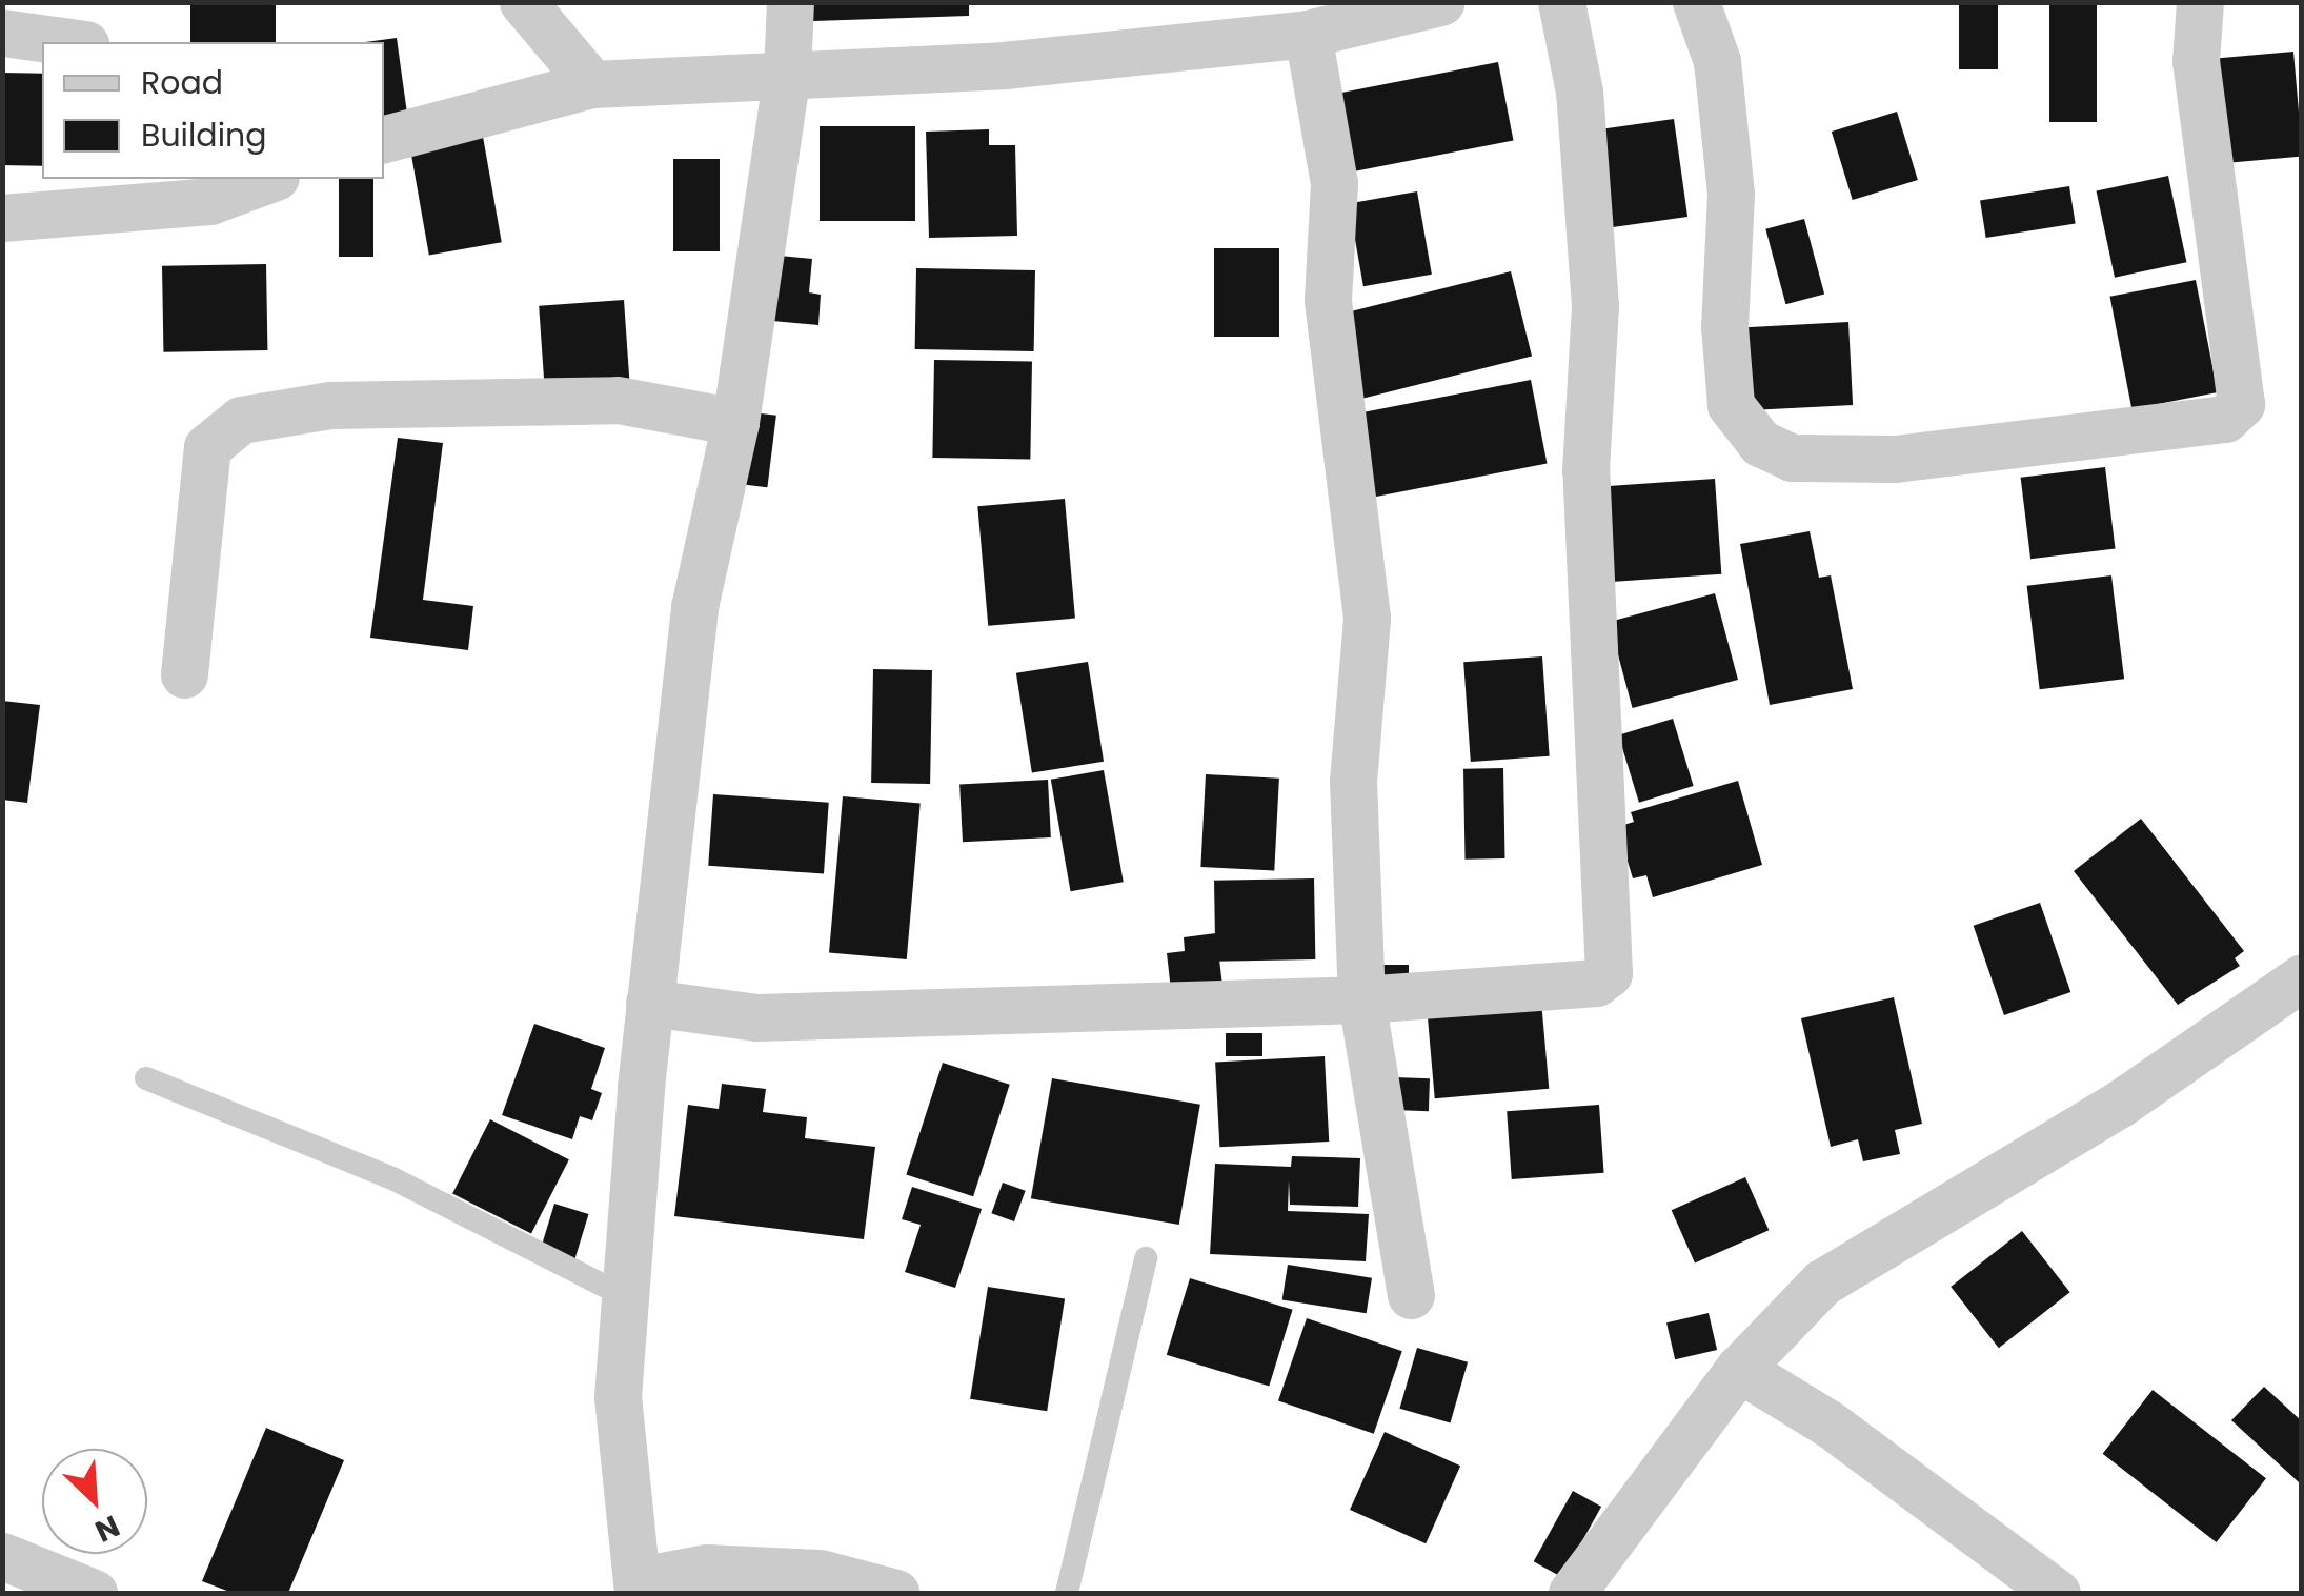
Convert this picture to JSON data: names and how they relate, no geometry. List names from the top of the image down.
{
  "legend": ["Road", "Building"],
  "north": "bottom right"
}
